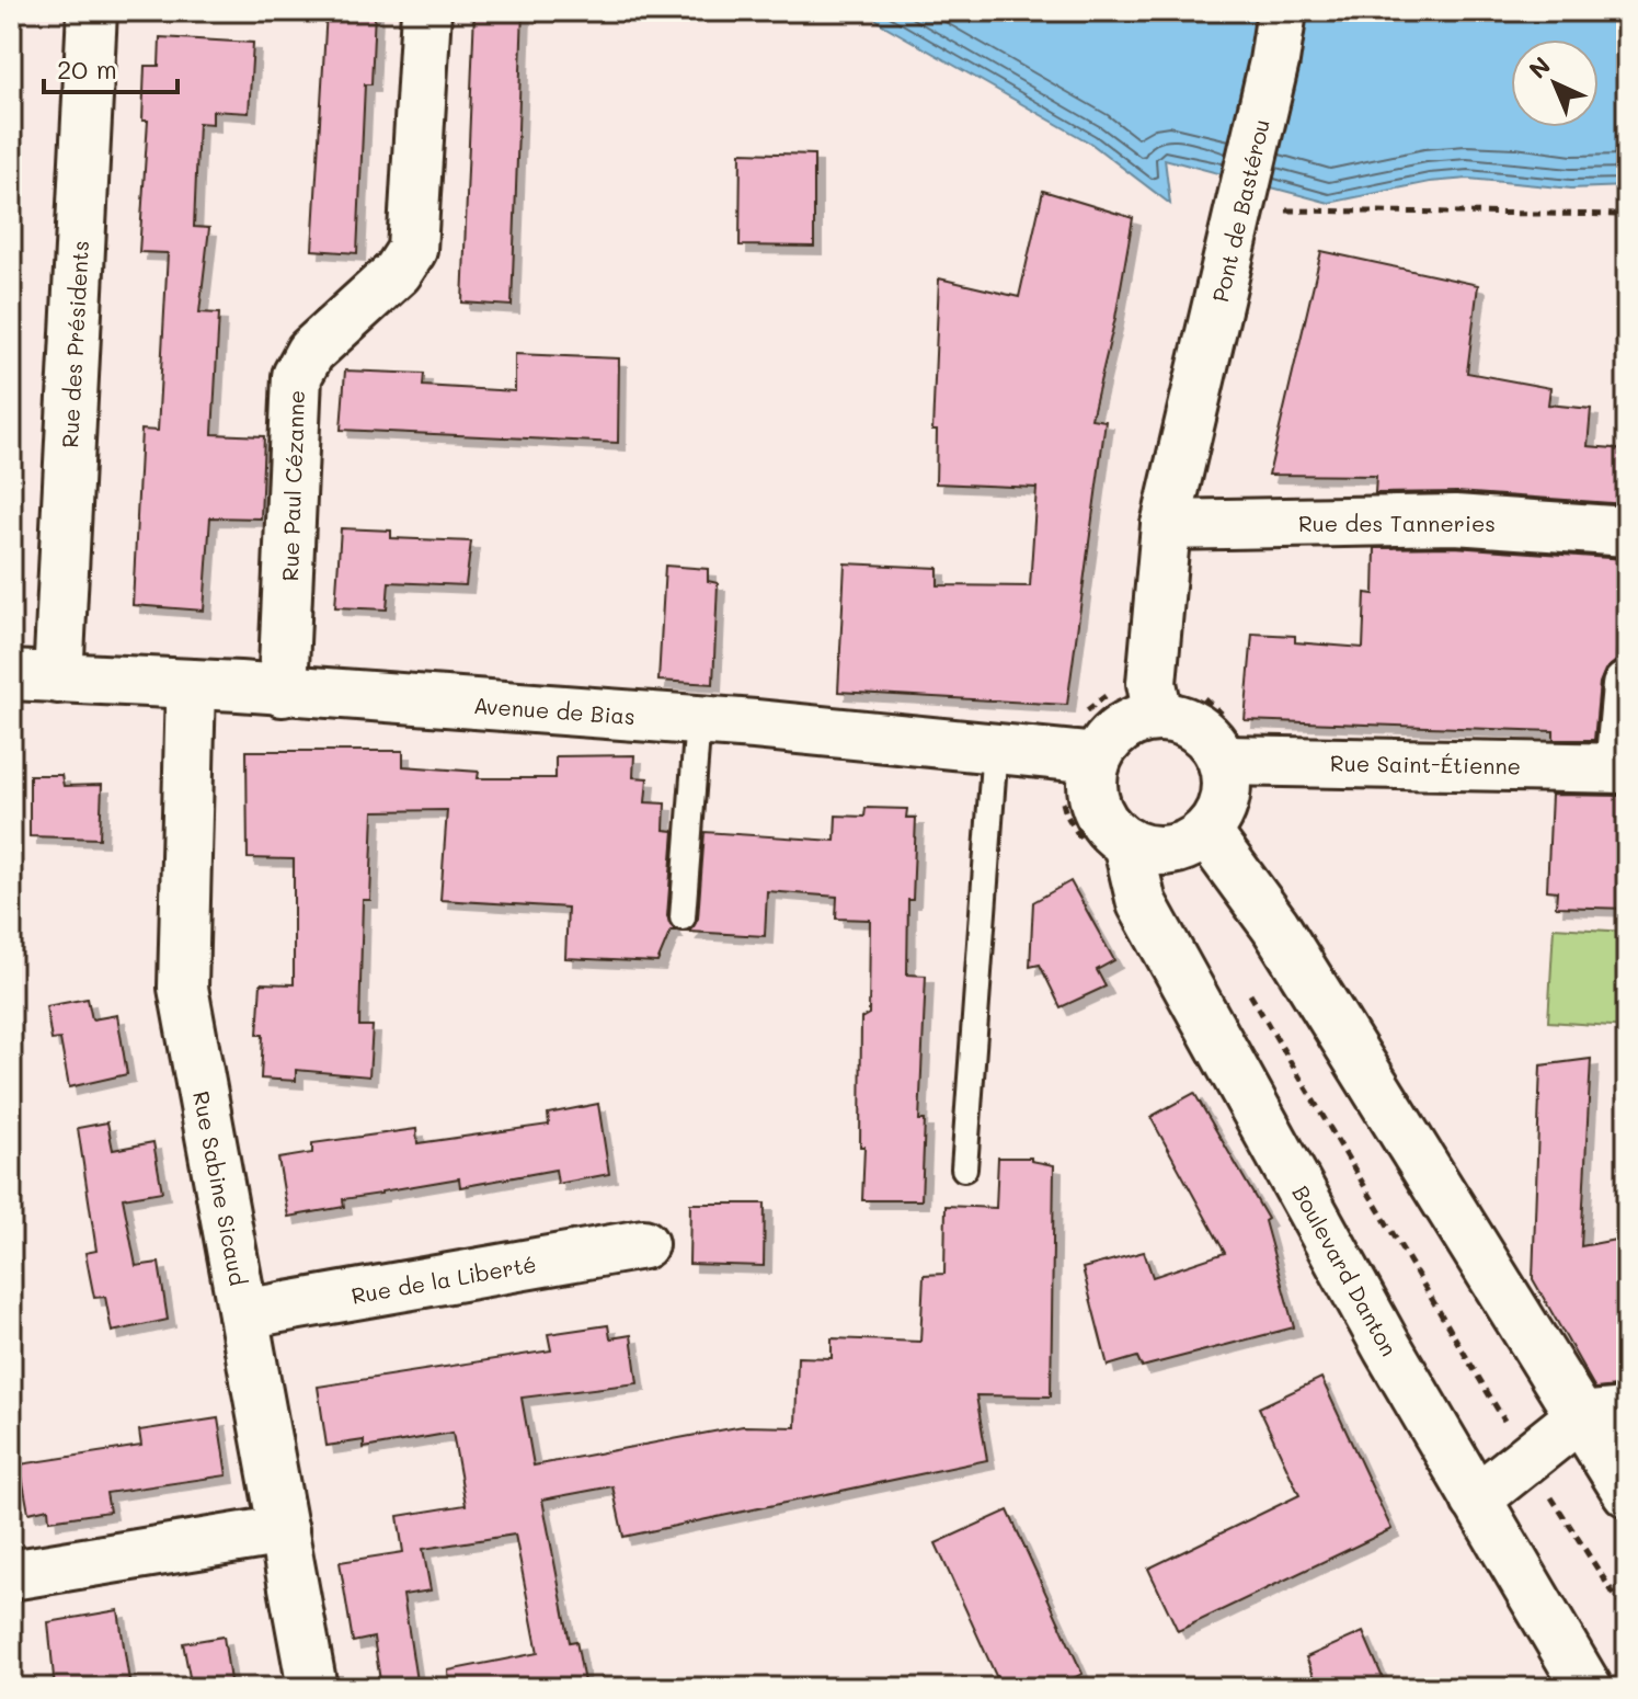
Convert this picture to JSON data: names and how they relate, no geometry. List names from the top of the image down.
{
  "streets": {
    "street": [
      "Pont de Bastérou",
      "Rue des Présidents",
      "Rue Paul Cézanne",
      "Rue des Tanneries",
      "Avenue de Bias",
      "Rue Saint-Étienne",
      "Rue Sabine Sicaud",
      "Boulevard Danton",
      "Rue de la Liberté"
    ]
  },
  "crossings": [
    ["Pont de Bastérou", "Rue des Tanneries"],
    ["Rue des Présidents", "Avenue de Bias"],
    ["Rue Paul Cézanne", "Avenue de Bias"],
    ["Avenue de Bias", "Rue Sabine Sicaud"],
    ["Rue Sabine Sicaud", "Rue de la Liberté"]
  ],
  "scale_bar": "20 m",
  "north": "top left"
}
